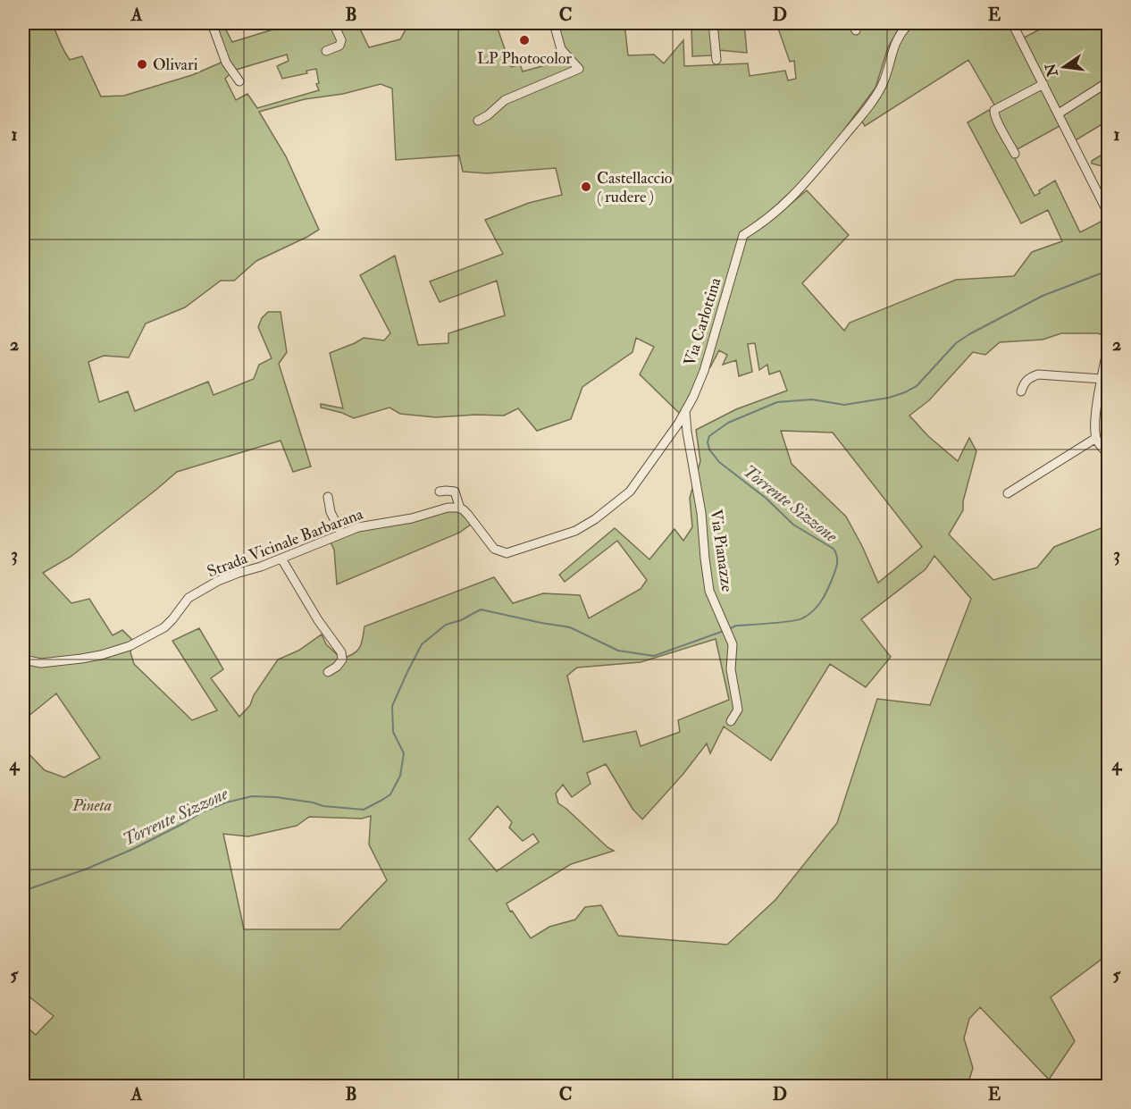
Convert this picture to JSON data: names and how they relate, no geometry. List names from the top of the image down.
{
  "streets": {
    "street": ["Via Carlottina", "Strada Vicinale Barbarana", "Via Pianazze"]
  },
  "crossings": [
    ["Via Carlottina", "Strada Vicinale Barbarana"],
    ["Via Carlottina", "Via Pianazze"]
  ],
  "water": ["Torrente Sizzone"],
  "parks": ["Pineta"],
  "places": ["LP Photocolor", "Olivari", "Castellaccio ( rudere )"],
  "north": "left",
  "grid": {
    "columns": [
      "A",
      "B",
      "C",
      "D",
      "E"
    ],
    "rows": [
      "1",
      "2",
      "3",
      "4",
      "5"
    ]
  }
}
